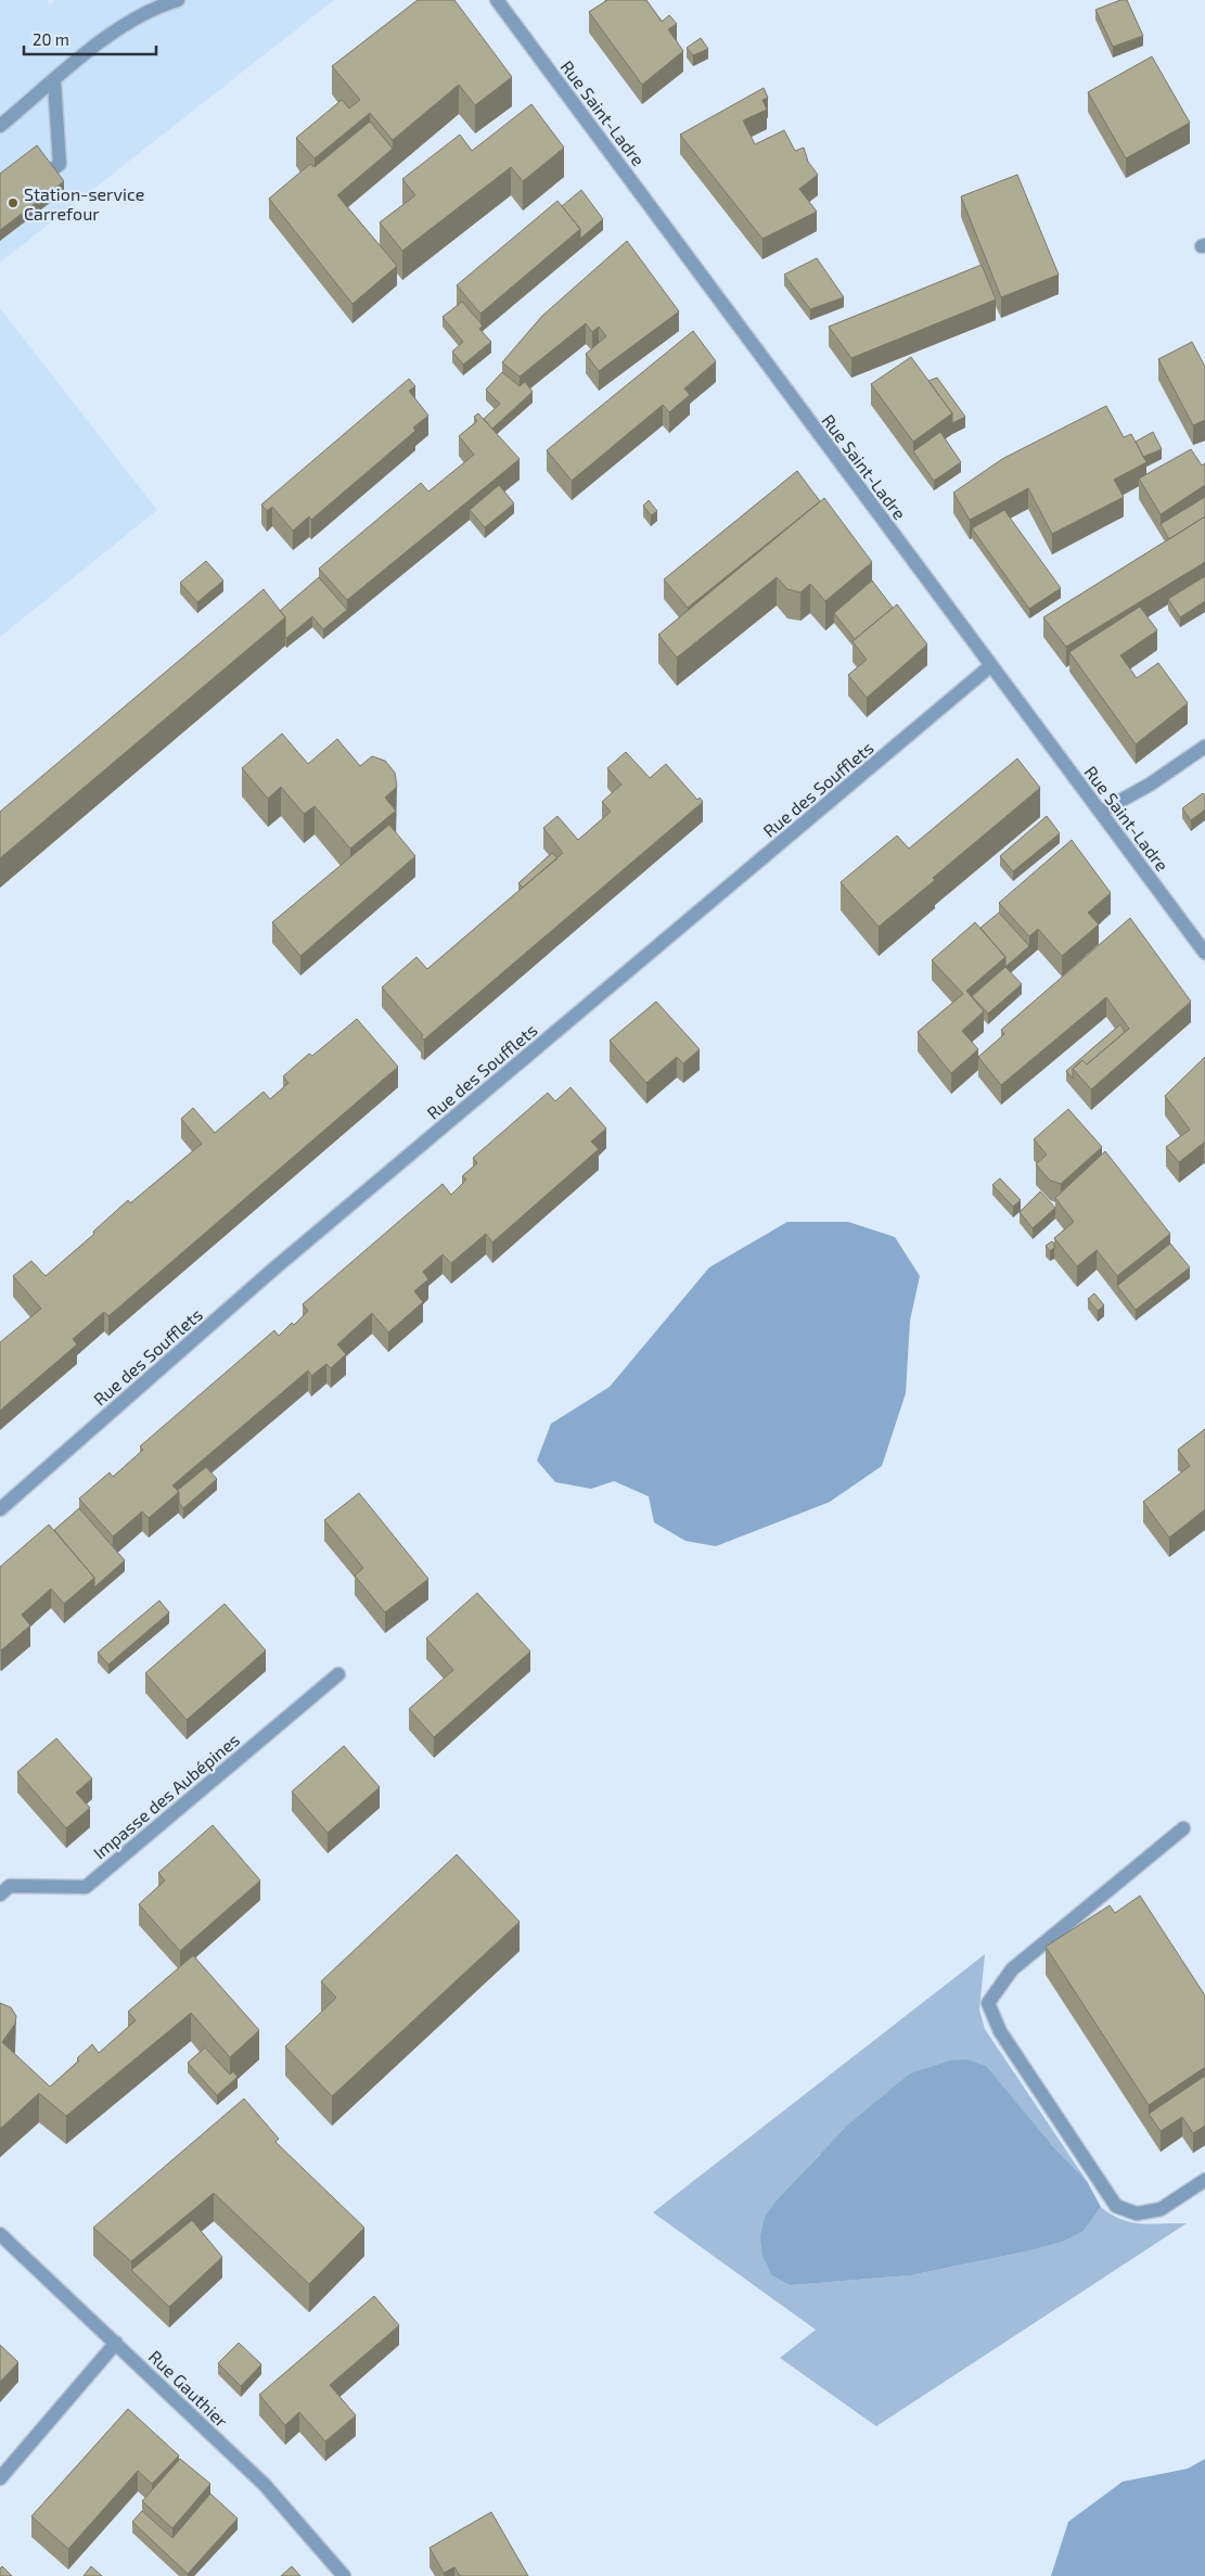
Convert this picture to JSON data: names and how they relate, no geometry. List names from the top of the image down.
{
  "streets": {
    "street": [
      "Rue Saint-Ladre",
      "Rue des Soufflets",
      "Impasse des Aubépines",
      "Rue Gauthier"
    ]
  },
  "crossings": [
    ["Rue Saint-Ladre", "Rue des Soufflets"]
  ],
  "places": ["Station-service Carrefour"],
  "scale_bar": "20 m"
}
